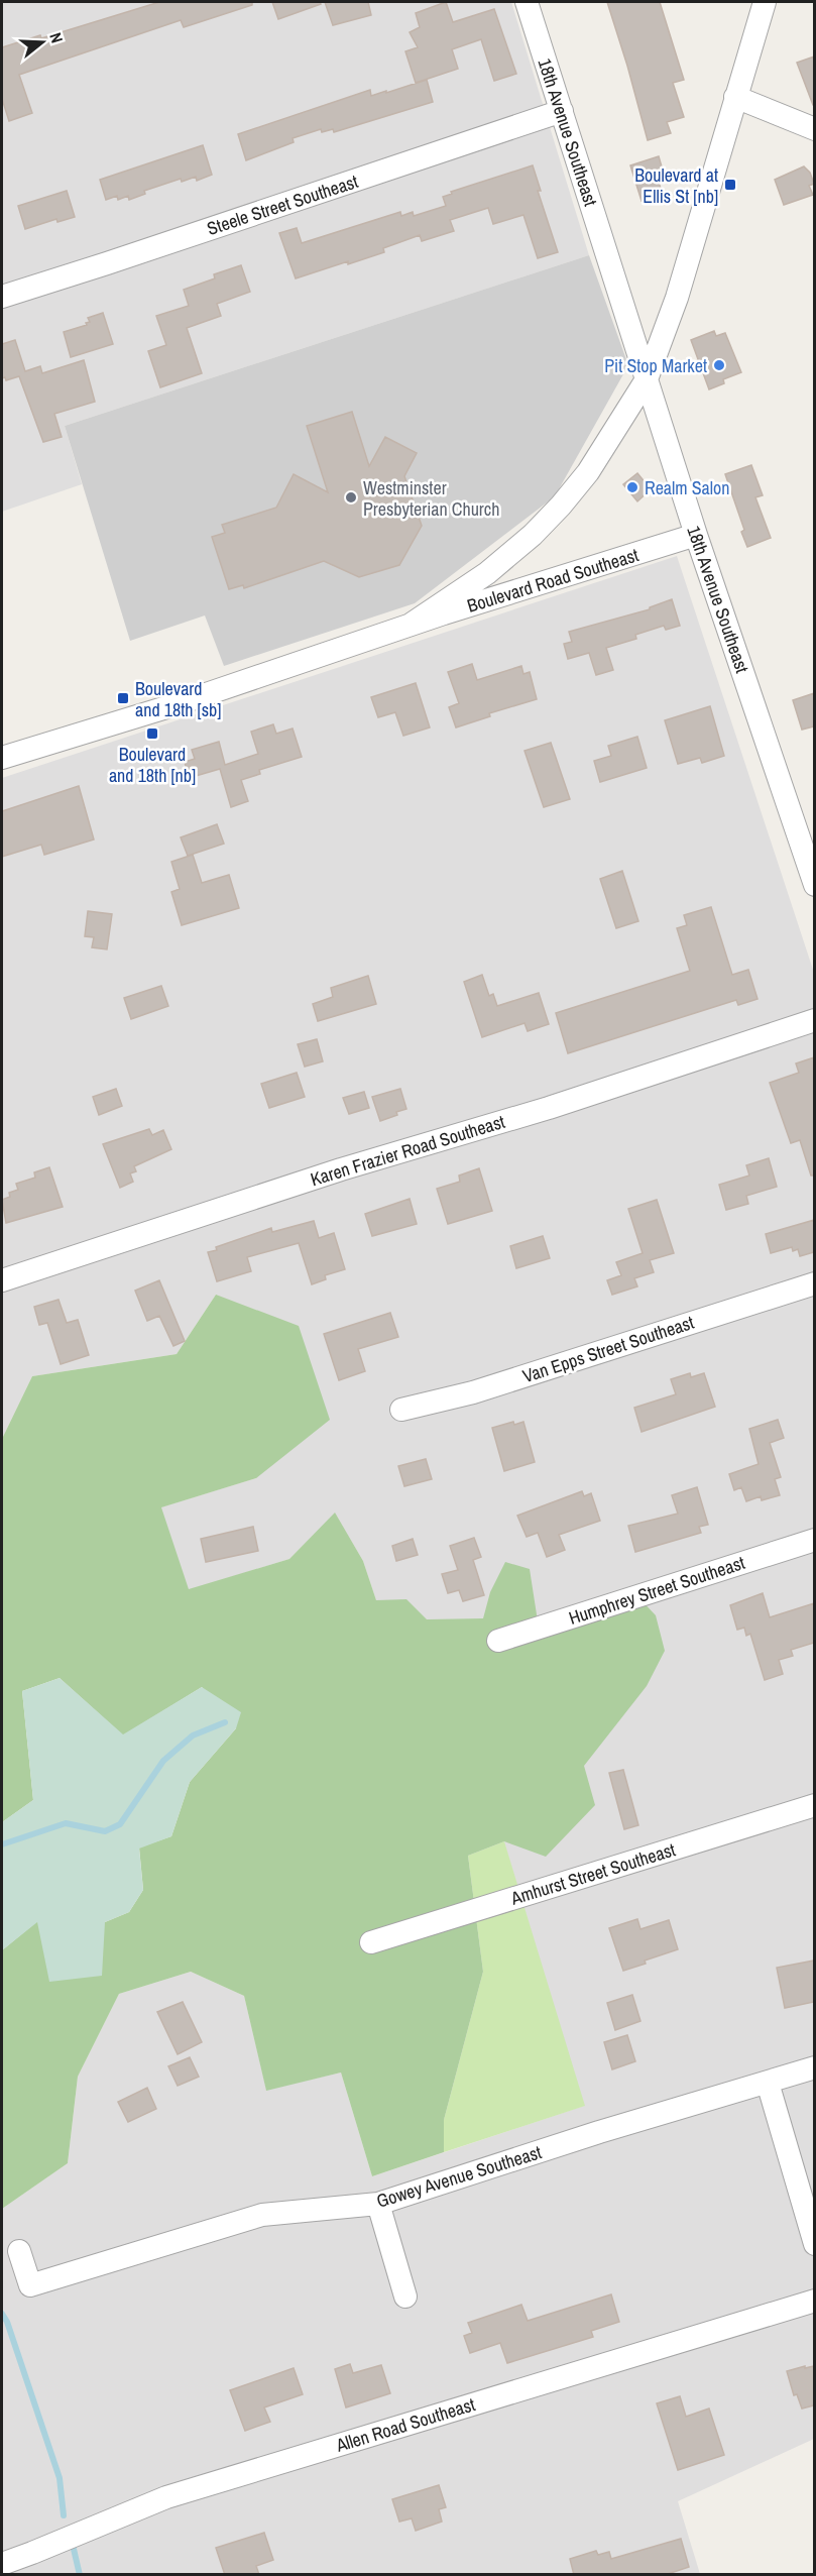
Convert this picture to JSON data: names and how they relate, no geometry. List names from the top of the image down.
{
  "streets": {
    "street": [
      "18th Avenue Southeast",
      "Steele Street Southeast",
      "Boulevard Road Southeast",
      "Karen Frazier Road Southeast",
      "Van Epps Street Southeast",
      "Humphrey Street Southeast",
      "Amhurst Street Southeast",
      "Gowey Avenue Southeast",
      "Allen Road Southeast"
    ]
  },
  "crossings": [
    ["18th Avenue Southeast", "Steele Street Southeast"],
    ["18th Avenue Southeast", "Boulevard Road Southeast"]
  ],
  "places": {
    "transit": ["Boulevard at Ellis St [nb]", "Boulevard and 18th [sb]", "Boulevard and 18th [nb]"],
    "other": ["Pit Stop Market", "Realm Salon", "Westminster Presbyterian Church"]
  },
  "north": "right"
}
